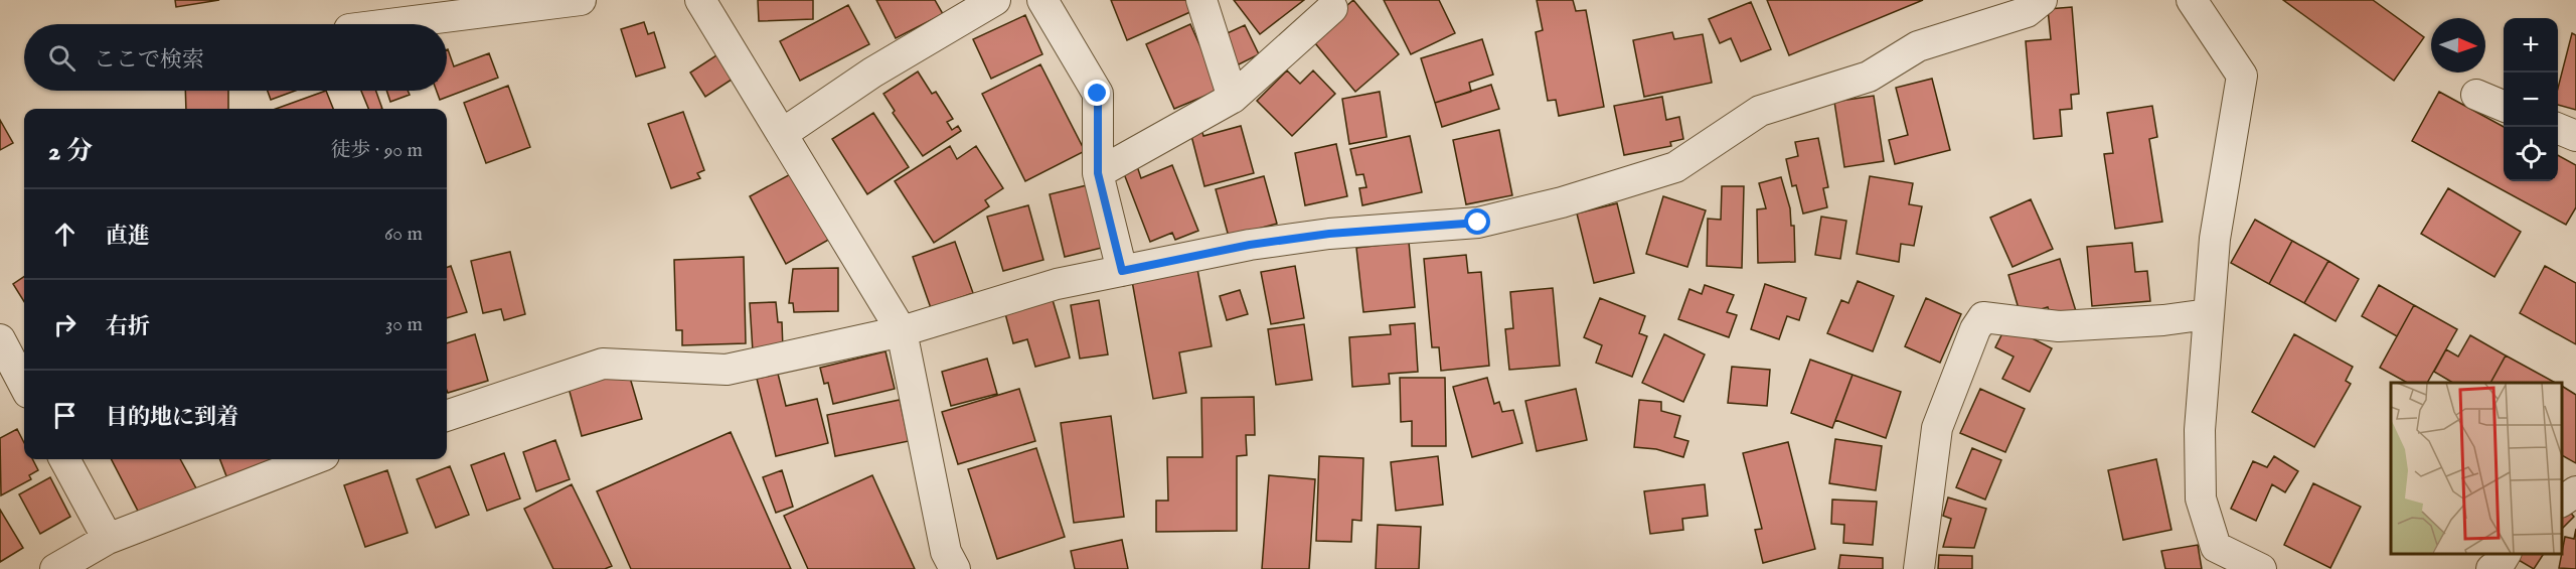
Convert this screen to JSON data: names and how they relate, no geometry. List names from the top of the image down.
{
  "north": "right",
  "page": {
    "map_buttons": ["+", "−"],
    "search": "ここで検索",
    "heading": ["2 分", "徒歩 · 90 m"],
    "list": [
      ["直進", "60 m"],
      ["右折", "30 m"],
      "目的地に到着"
    ]
  }
}
